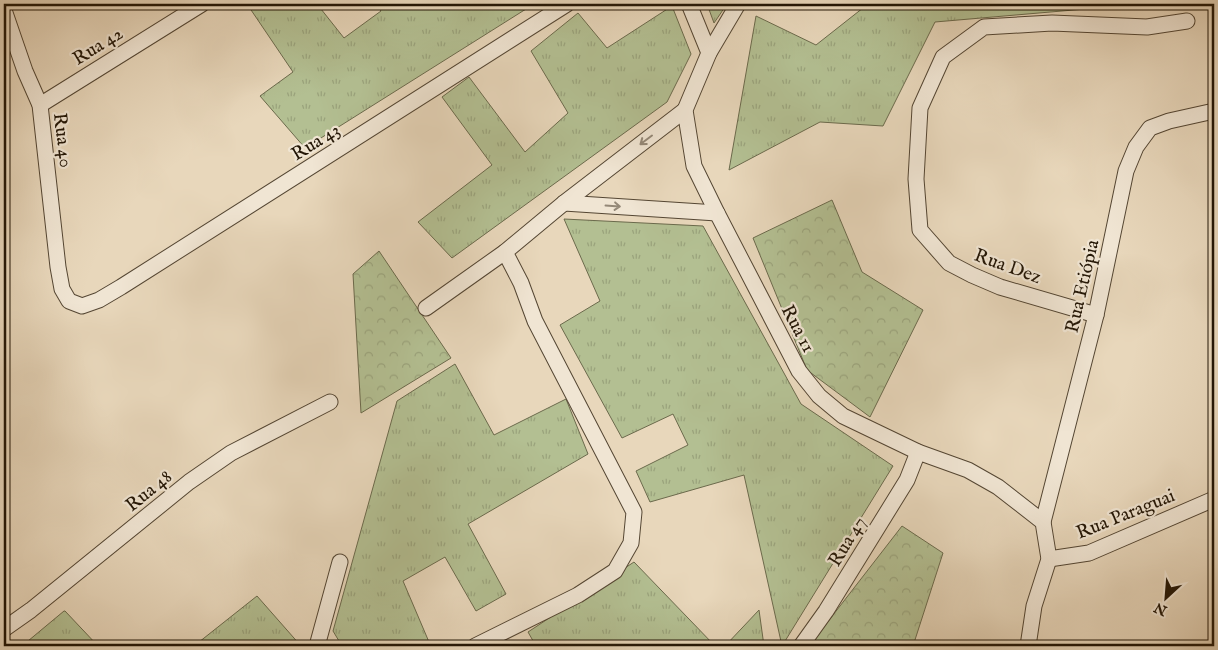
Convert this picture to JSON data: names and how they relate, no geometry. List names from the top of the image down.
{
  "streets": {
    "street": [
      "Rua 42",
      "Rua 40",
      "Rua 43",
      "Rua Dez",
      "Rua Etiópia",
      "Rua 11",
      "Rua 48",
      "Rua Paraguai",
      "Rua 47"
    ]
  },
  "crossings": [
    ["Rua 42", "Rua 40"],
    ["Rua 40", "Rua 43"],
    ["Rua Dez", "Rua Etiópia"],
    ["Rua Etiópia", "Rua 11"],
    ["Rua 11", "Rua 47"]
  ],
  "north": "bottom left"
}
